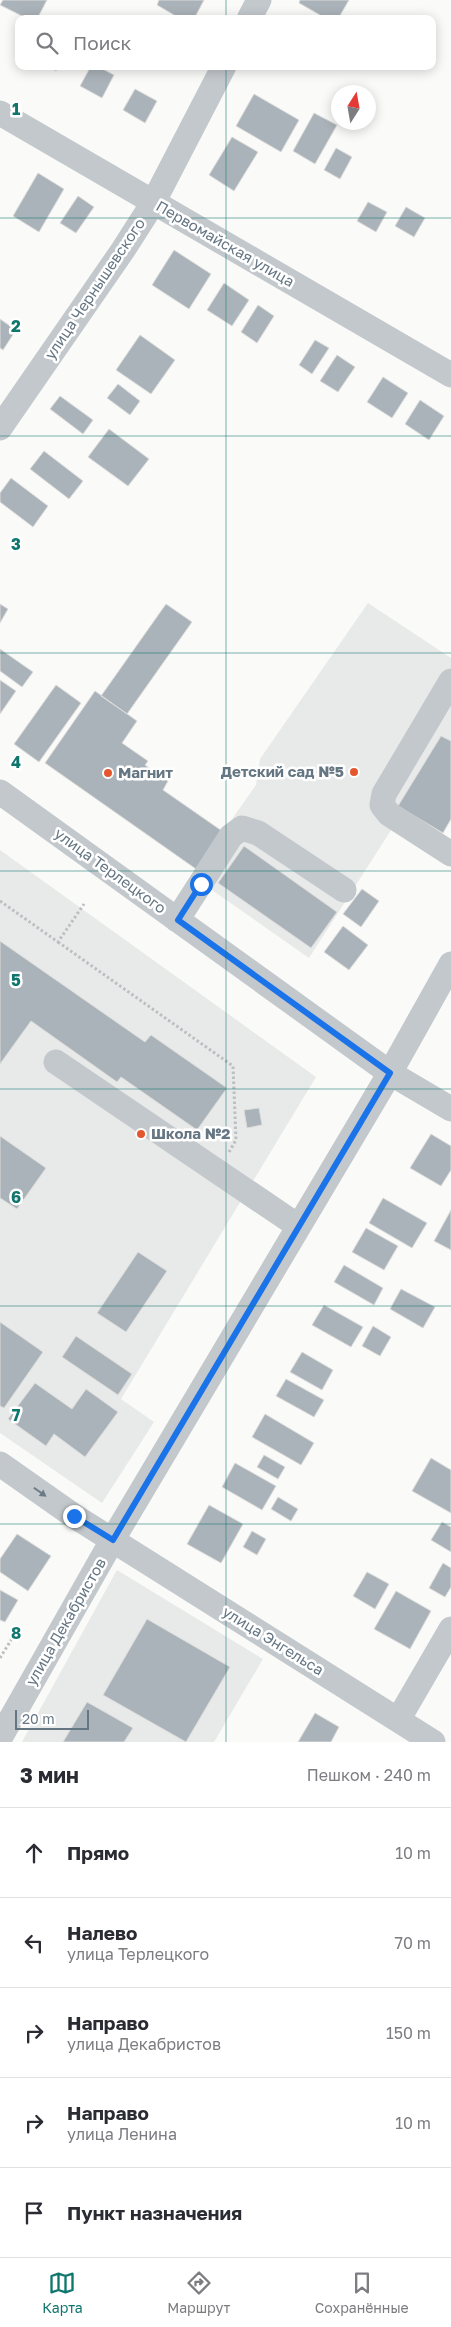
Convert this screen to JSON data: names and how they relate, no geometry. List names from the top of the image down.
{
  "streets": {
    "street": [
      "Первомайская улица",
      "улица Чернышевского",
      "улица Терлецкого",
      "улица Декабристов",
      "улица Энгельса"
    ]
  },
  "crossings": [
    ["Первомайская улица", "улица Чернышевского"],
    ["улица Терлецкого", "улица Декабристов"],
    ["улица Декабристов", "улица Энгельса"]
  ],
  "places": ["Детский сад №5", "Магнит", "Школа №2"],
  "scale_bar": "20 m",
  "north": "top",
  "page": {
    "search": "Поиск",
    "scale": "20 m",
    "heading": ["3 мин", "Пешком · 240 m"],
    "list": [
      ["Прямо", "10 m"],
      ["Налево", "улица Терлецкого", "70 m"],
      ["Направо", "улица Декабристов", "150 m"],
      ["Направо", "улица Ленина", "10 m"],
      "Пункт назначения"
    ],
    "nav": ["Карта", "Маршрут", "Сохранённые"]
  },
  "grid": {
    "rows": [
      "1",
      "2",
      "3",
      "4",
      "5",
      "6",
      "7",
      "8"
    ]
  }
}
